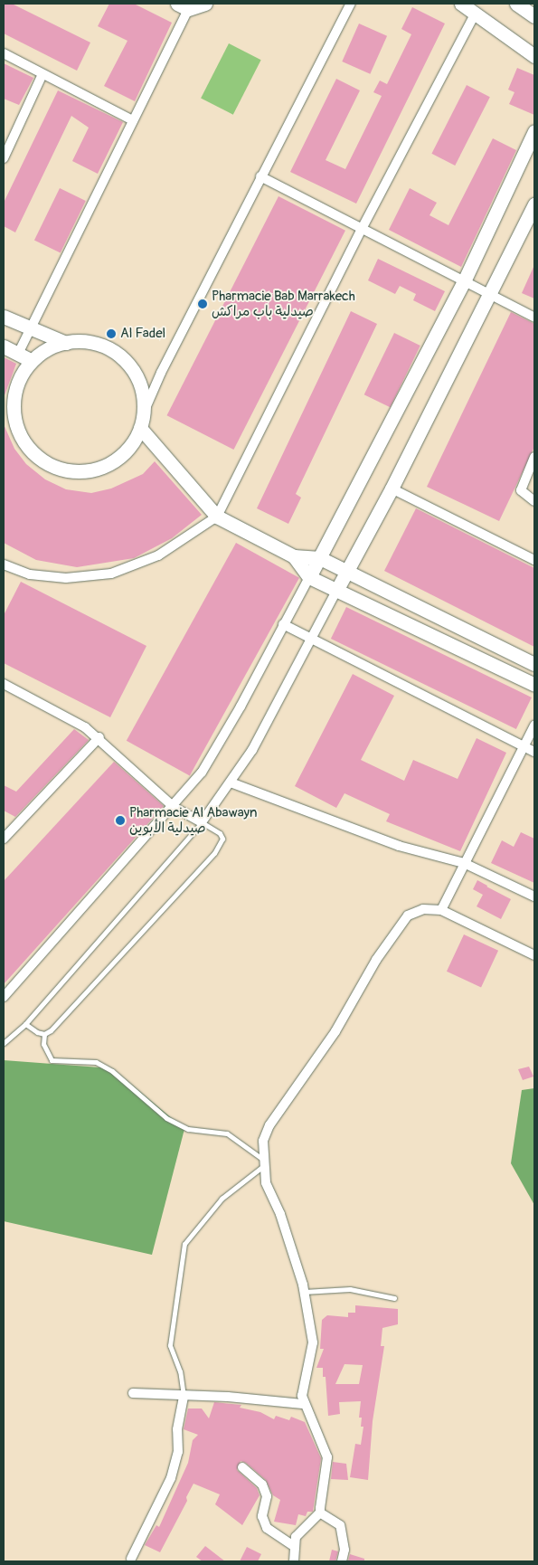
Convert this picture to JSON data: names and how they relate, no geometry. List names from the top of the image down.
{
  "places": ["Pharmacie Bab Marrakech صيدلية باب مراكش", "Al Fadel", "Pharmacie Al Abawayn صيدلية الأبوين"]
}
